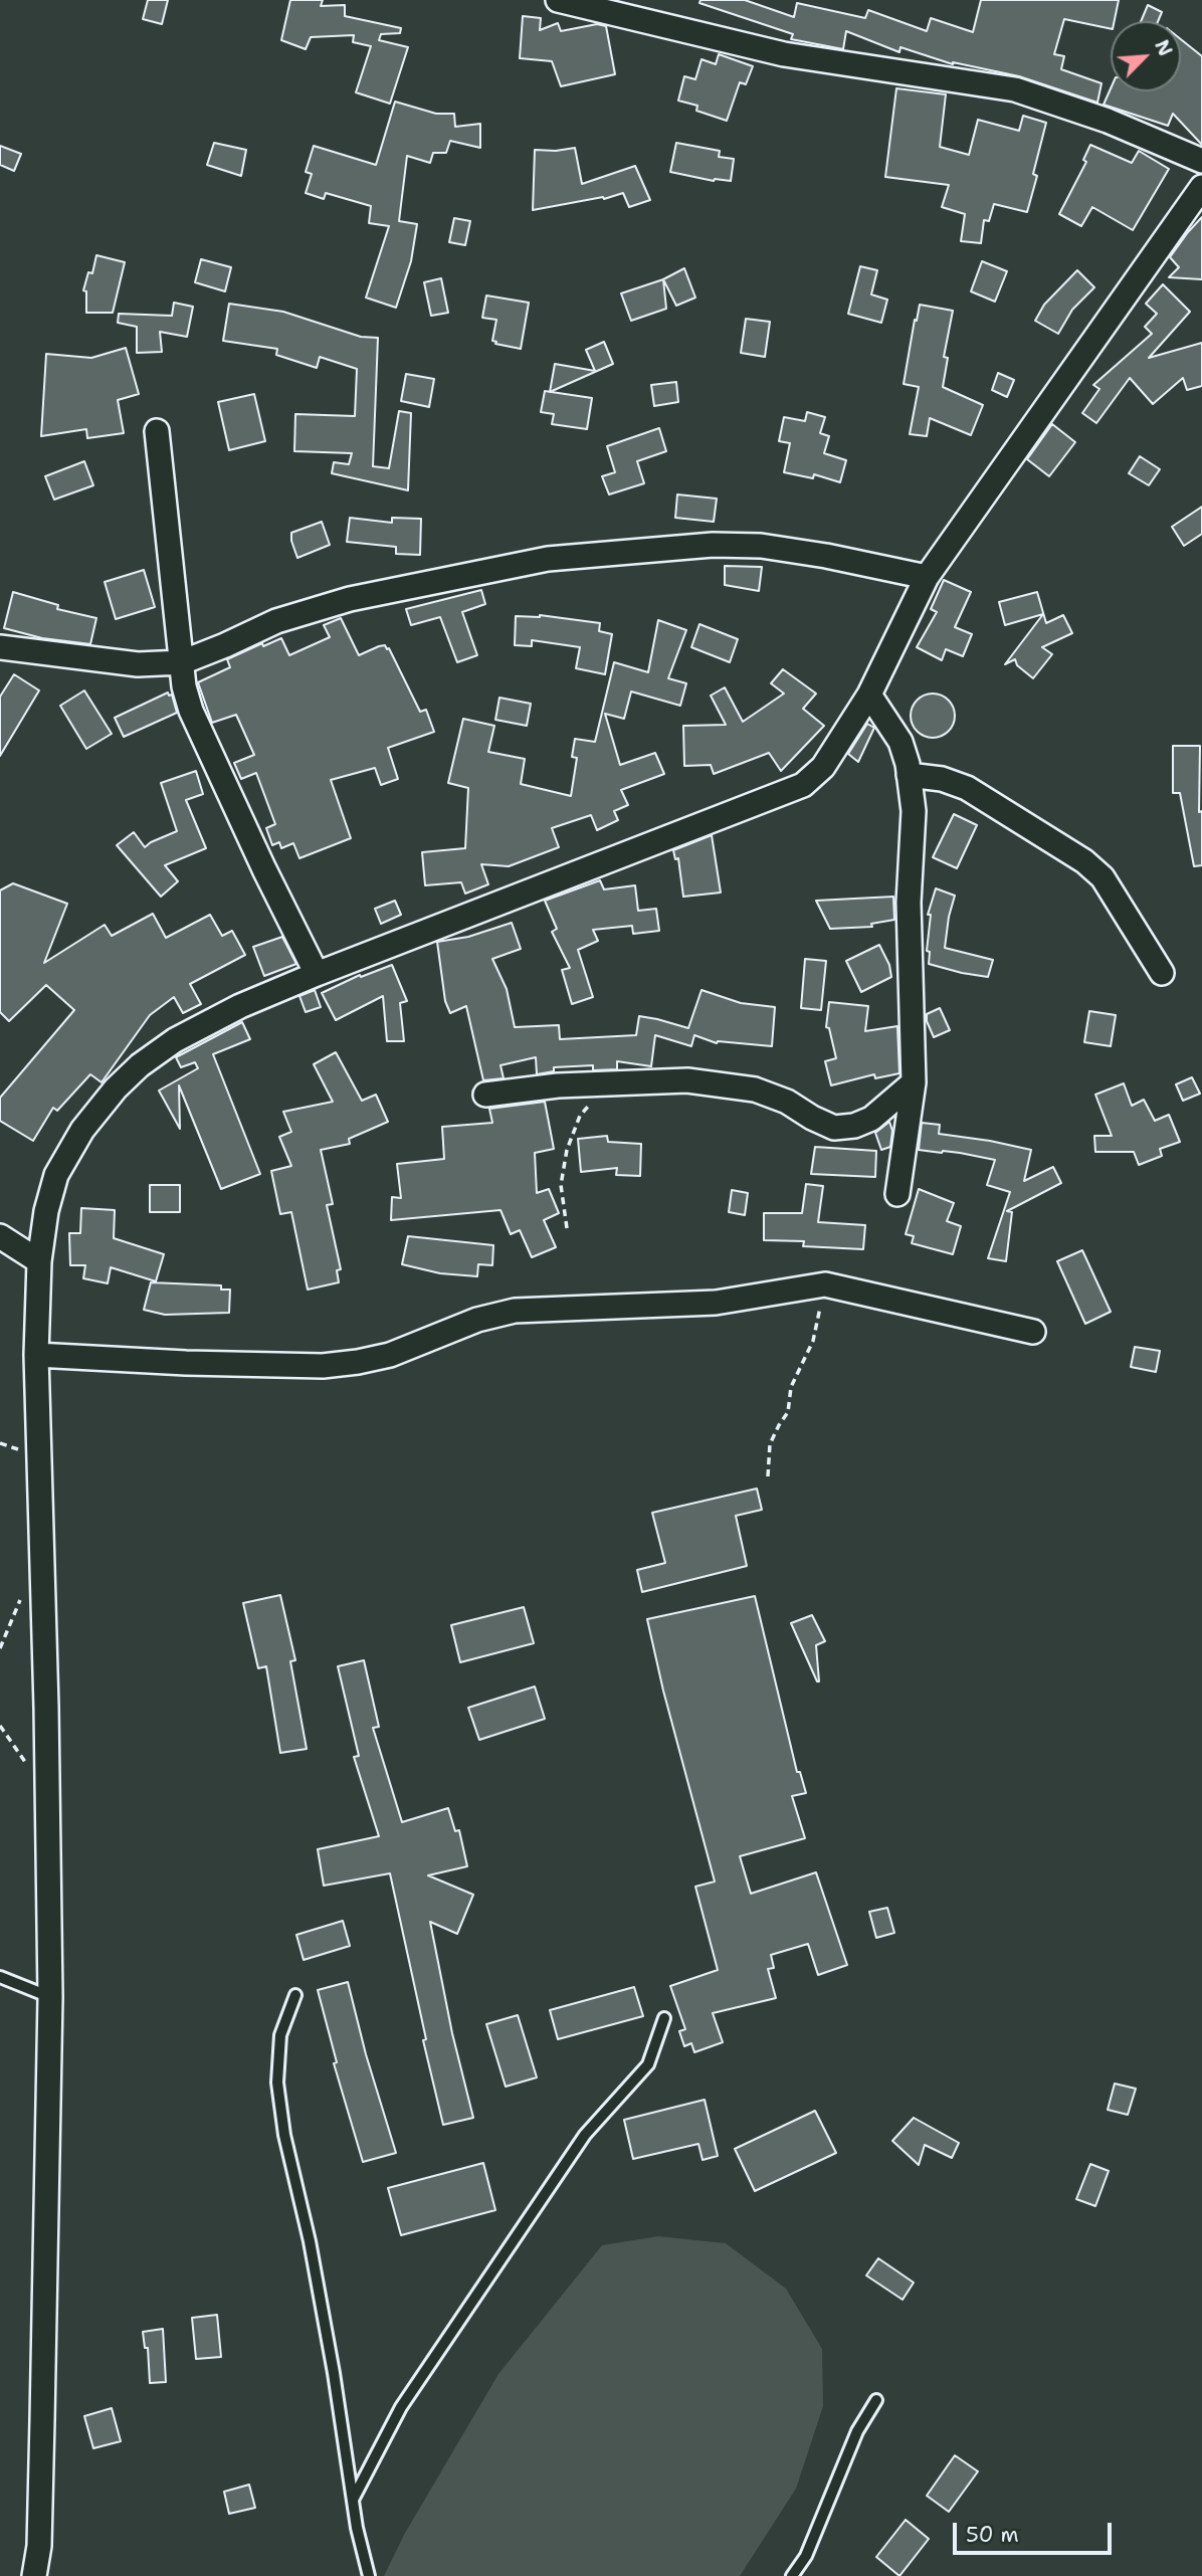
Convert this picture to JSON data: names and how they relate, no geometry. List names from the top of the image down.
{
  "scale_bar": "50 m",
  "north": "top right"
}
